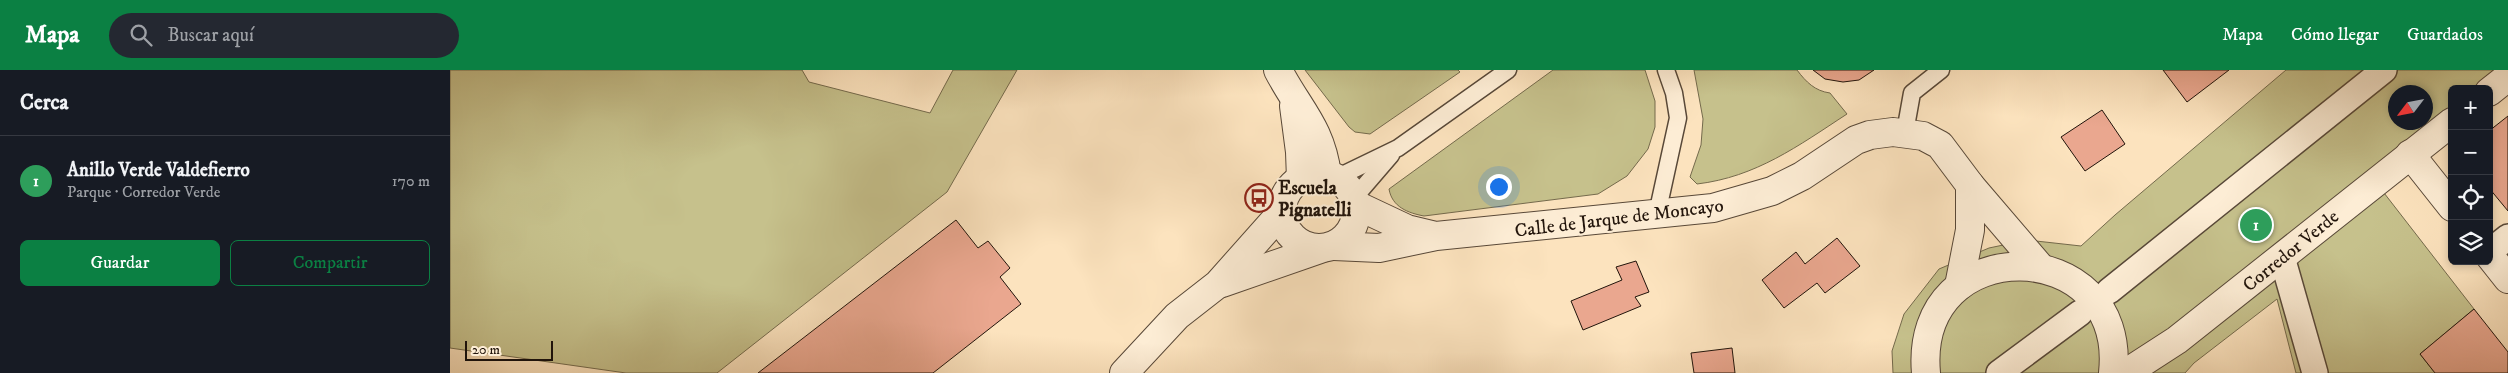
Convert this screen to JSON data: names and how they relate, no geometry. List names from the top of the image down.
{
  "streets": {
    "street": ["Calle de Jarque de Moncayo", "Corredor Verde"]
  },
  "places": {
    "bus stop": ["Escuela Pignatelli"]
  },
  "scale_bar": "20 m",
  "north": "bottom left",
  "page": {
    "header": "Mapa",
    "search": "Buscar aquí",
    "nav": ["Mapa", "Cómo llegar", "Guardados"],
    "heading": "Cerca",
    "map_buttons": ["+", "−"],
    "list": [
      {
        "mark": "1",
        "name": "Anillo Verde Valdefierro",
        "note": "Parque · Corredor Verde",
        "value": "170 m"
      }
    ],
    "pins": "1",
    "buttons": ["Guardar", "Compartir"],
    "scale": "20 m"
  }
}
